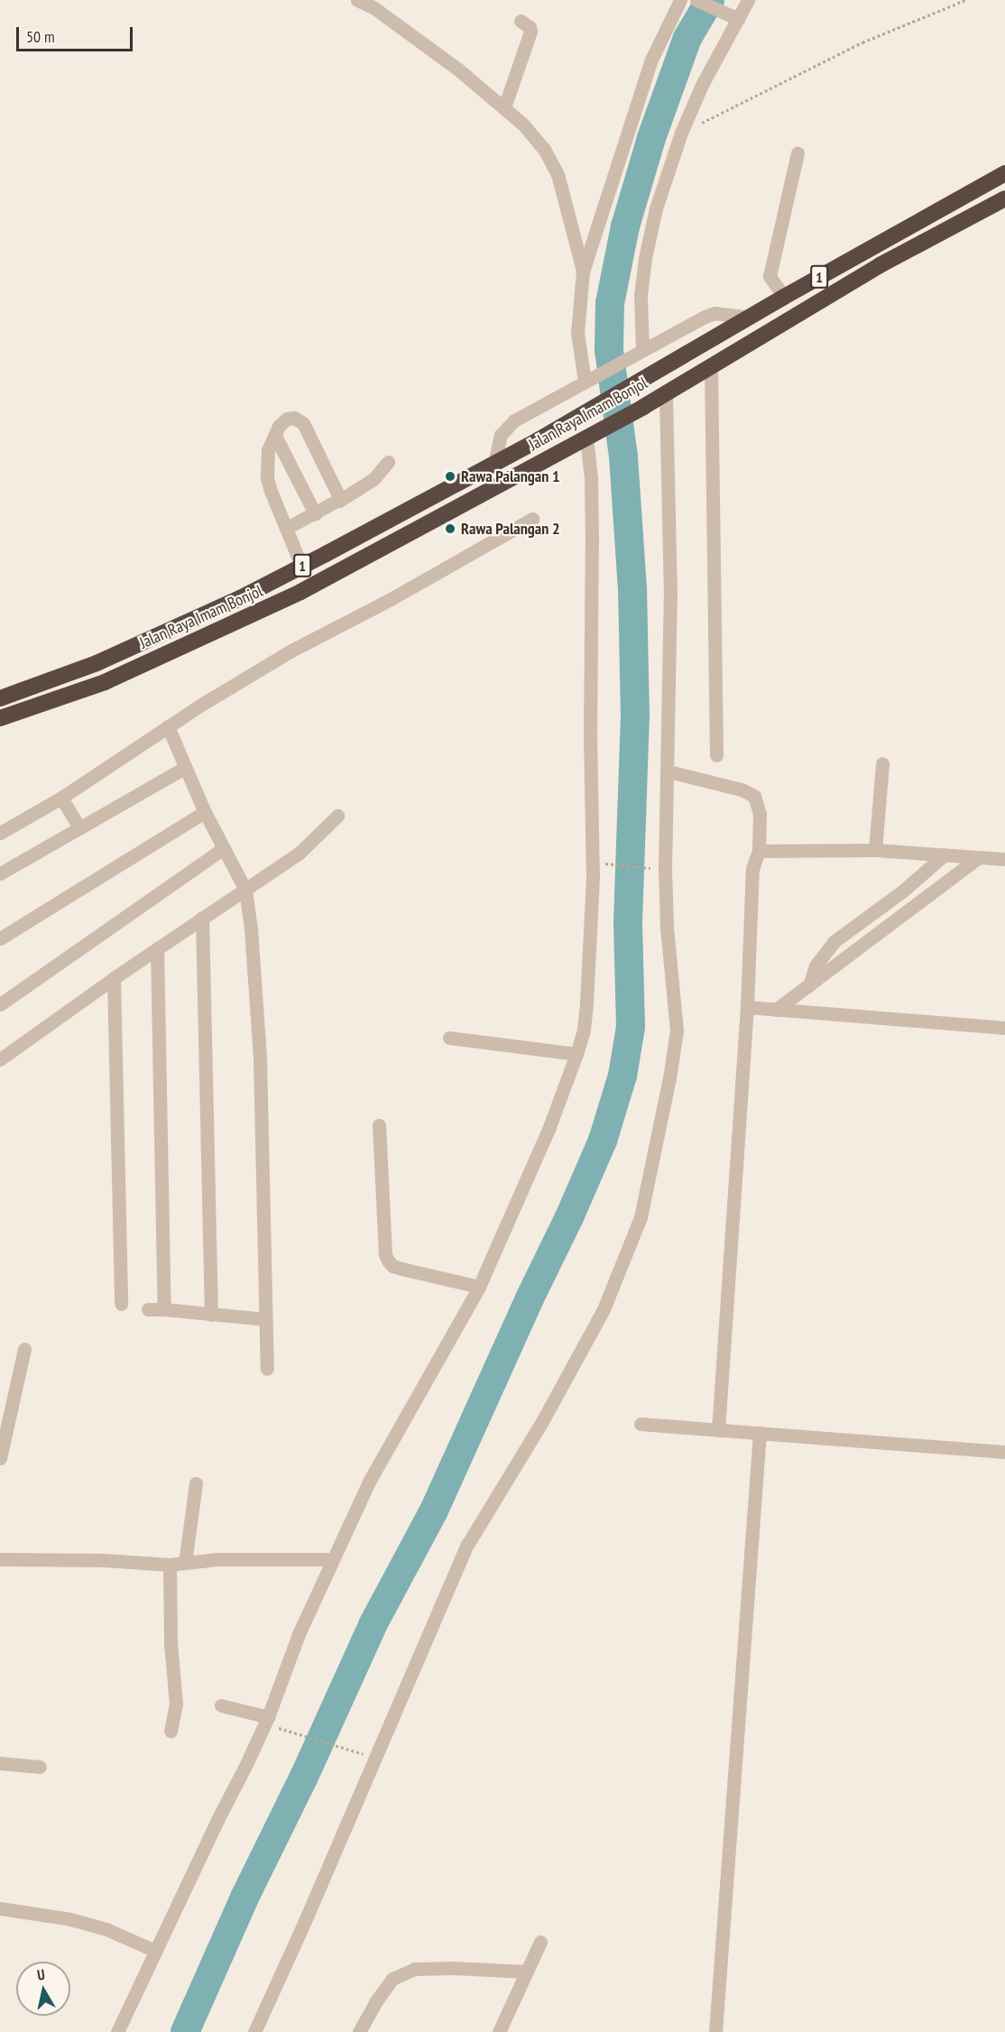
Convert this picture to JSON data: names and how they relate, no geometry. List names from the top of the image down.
{
  "streets": {
    "highway": ["1", "Jalan Raya Imam Bonjol"]
  },
  "places": ["Rawa Palangan 1", "Rawa Palangan 2"],
  "scale_bar": "50 m",
  "north": "top"
}
